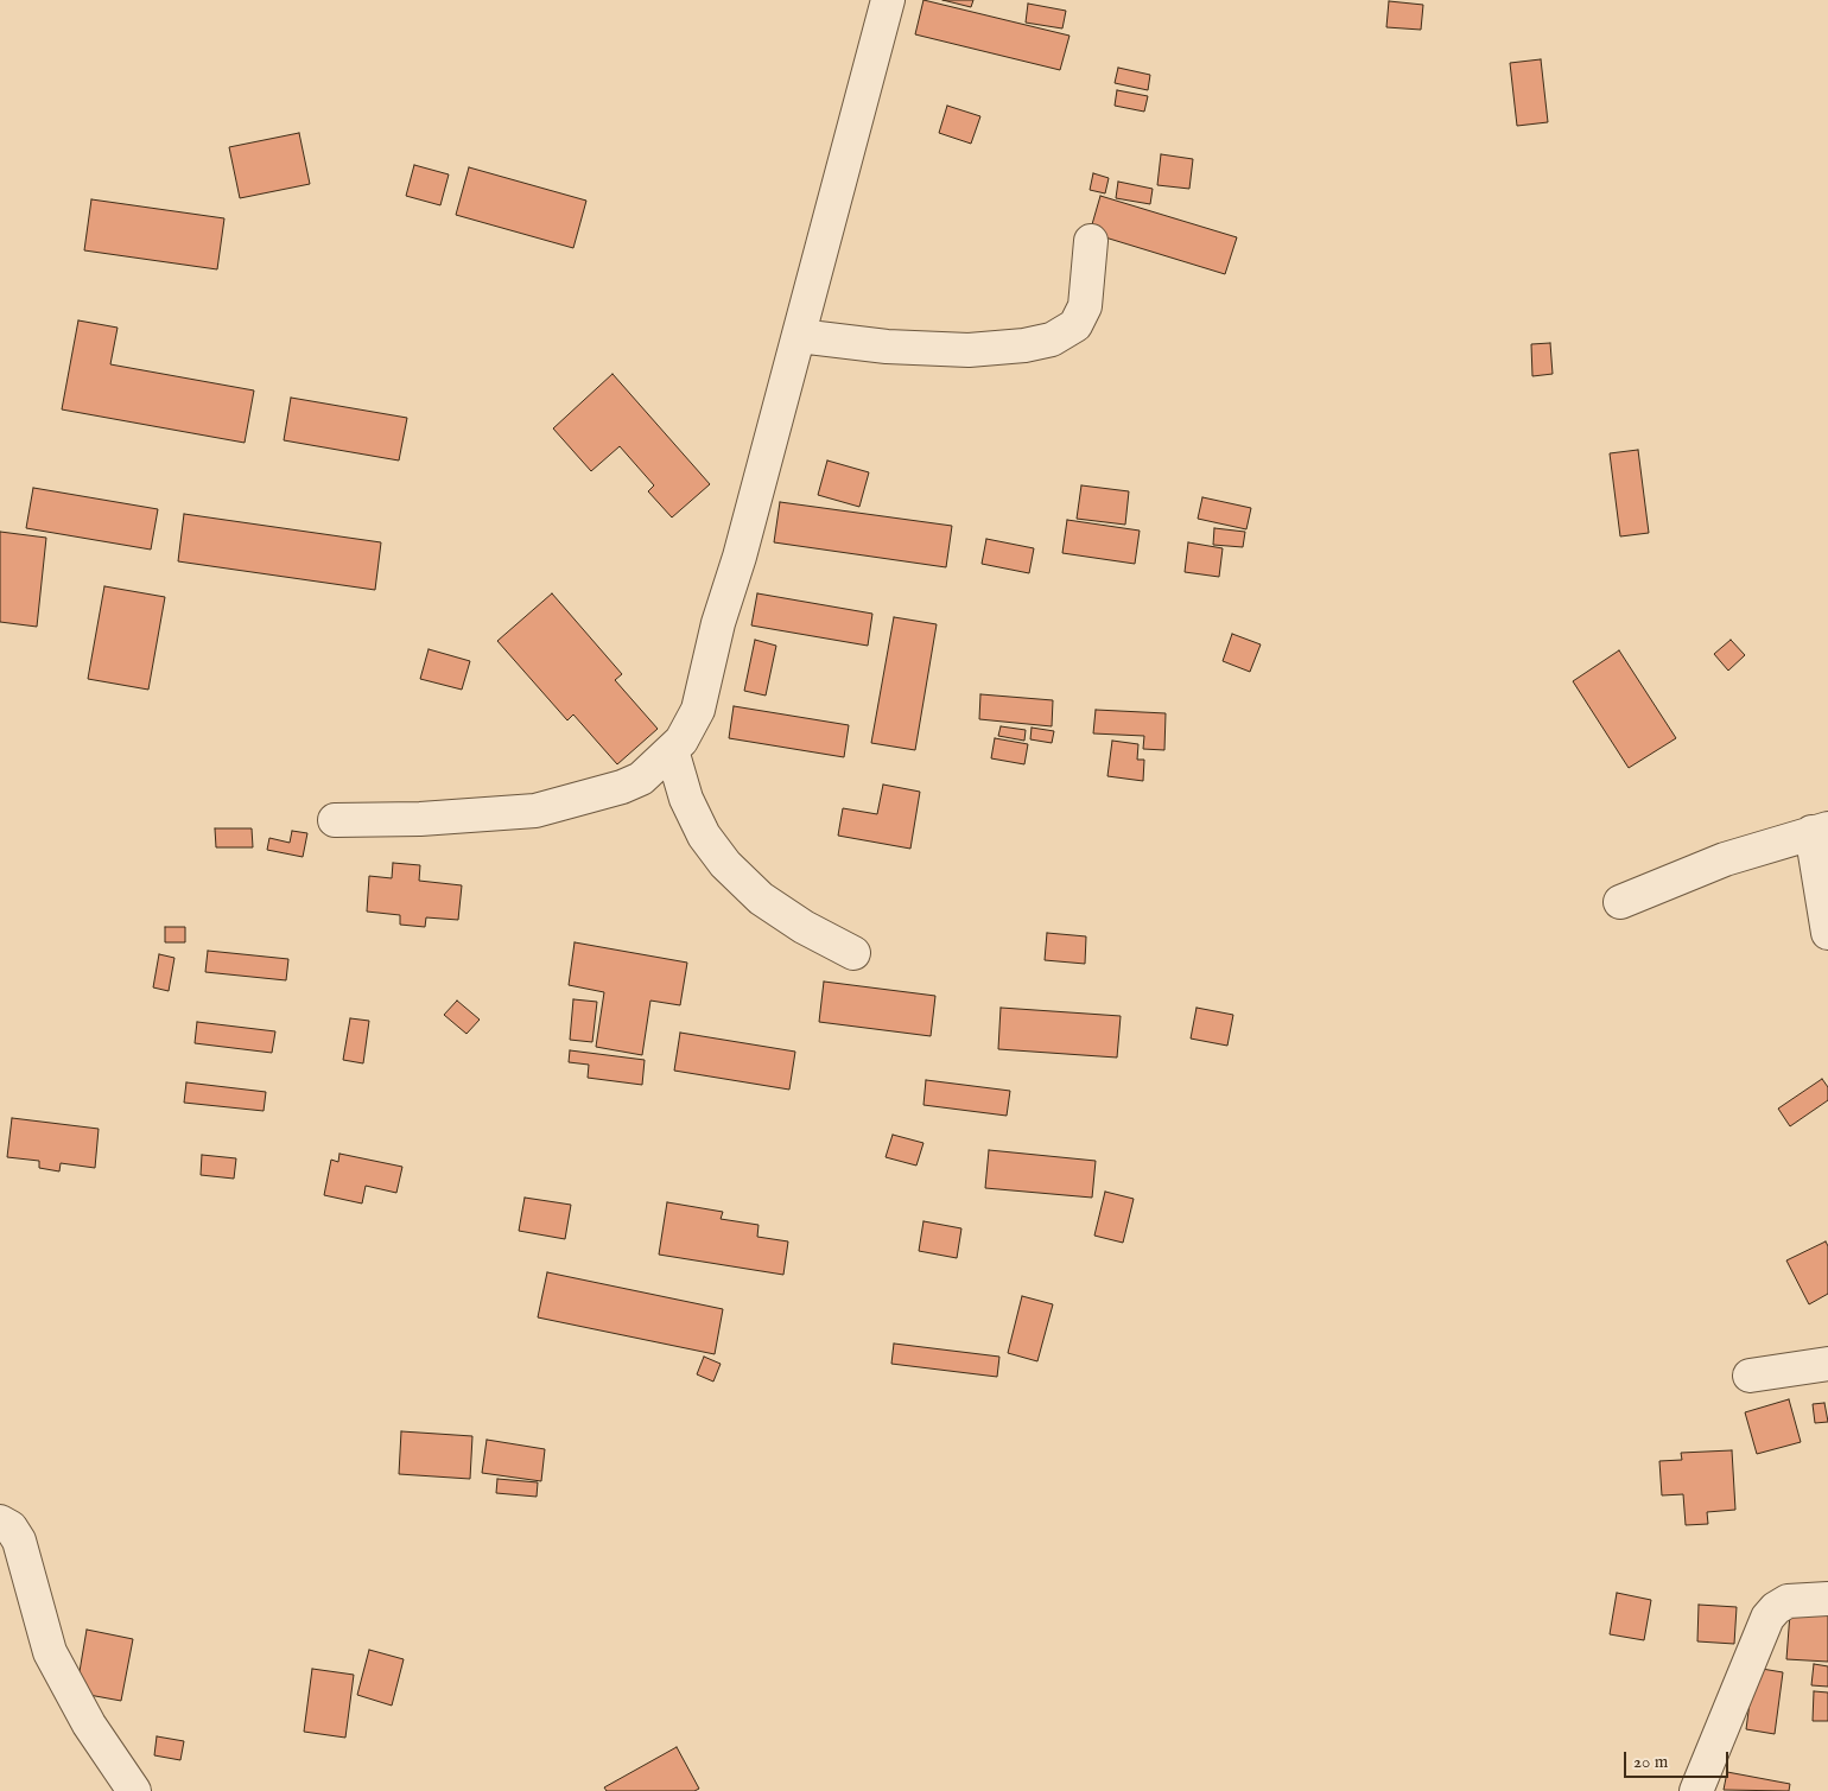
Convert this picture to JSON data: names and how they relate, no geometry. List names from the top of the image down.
{
  "scale_bar": "20 m"
}
